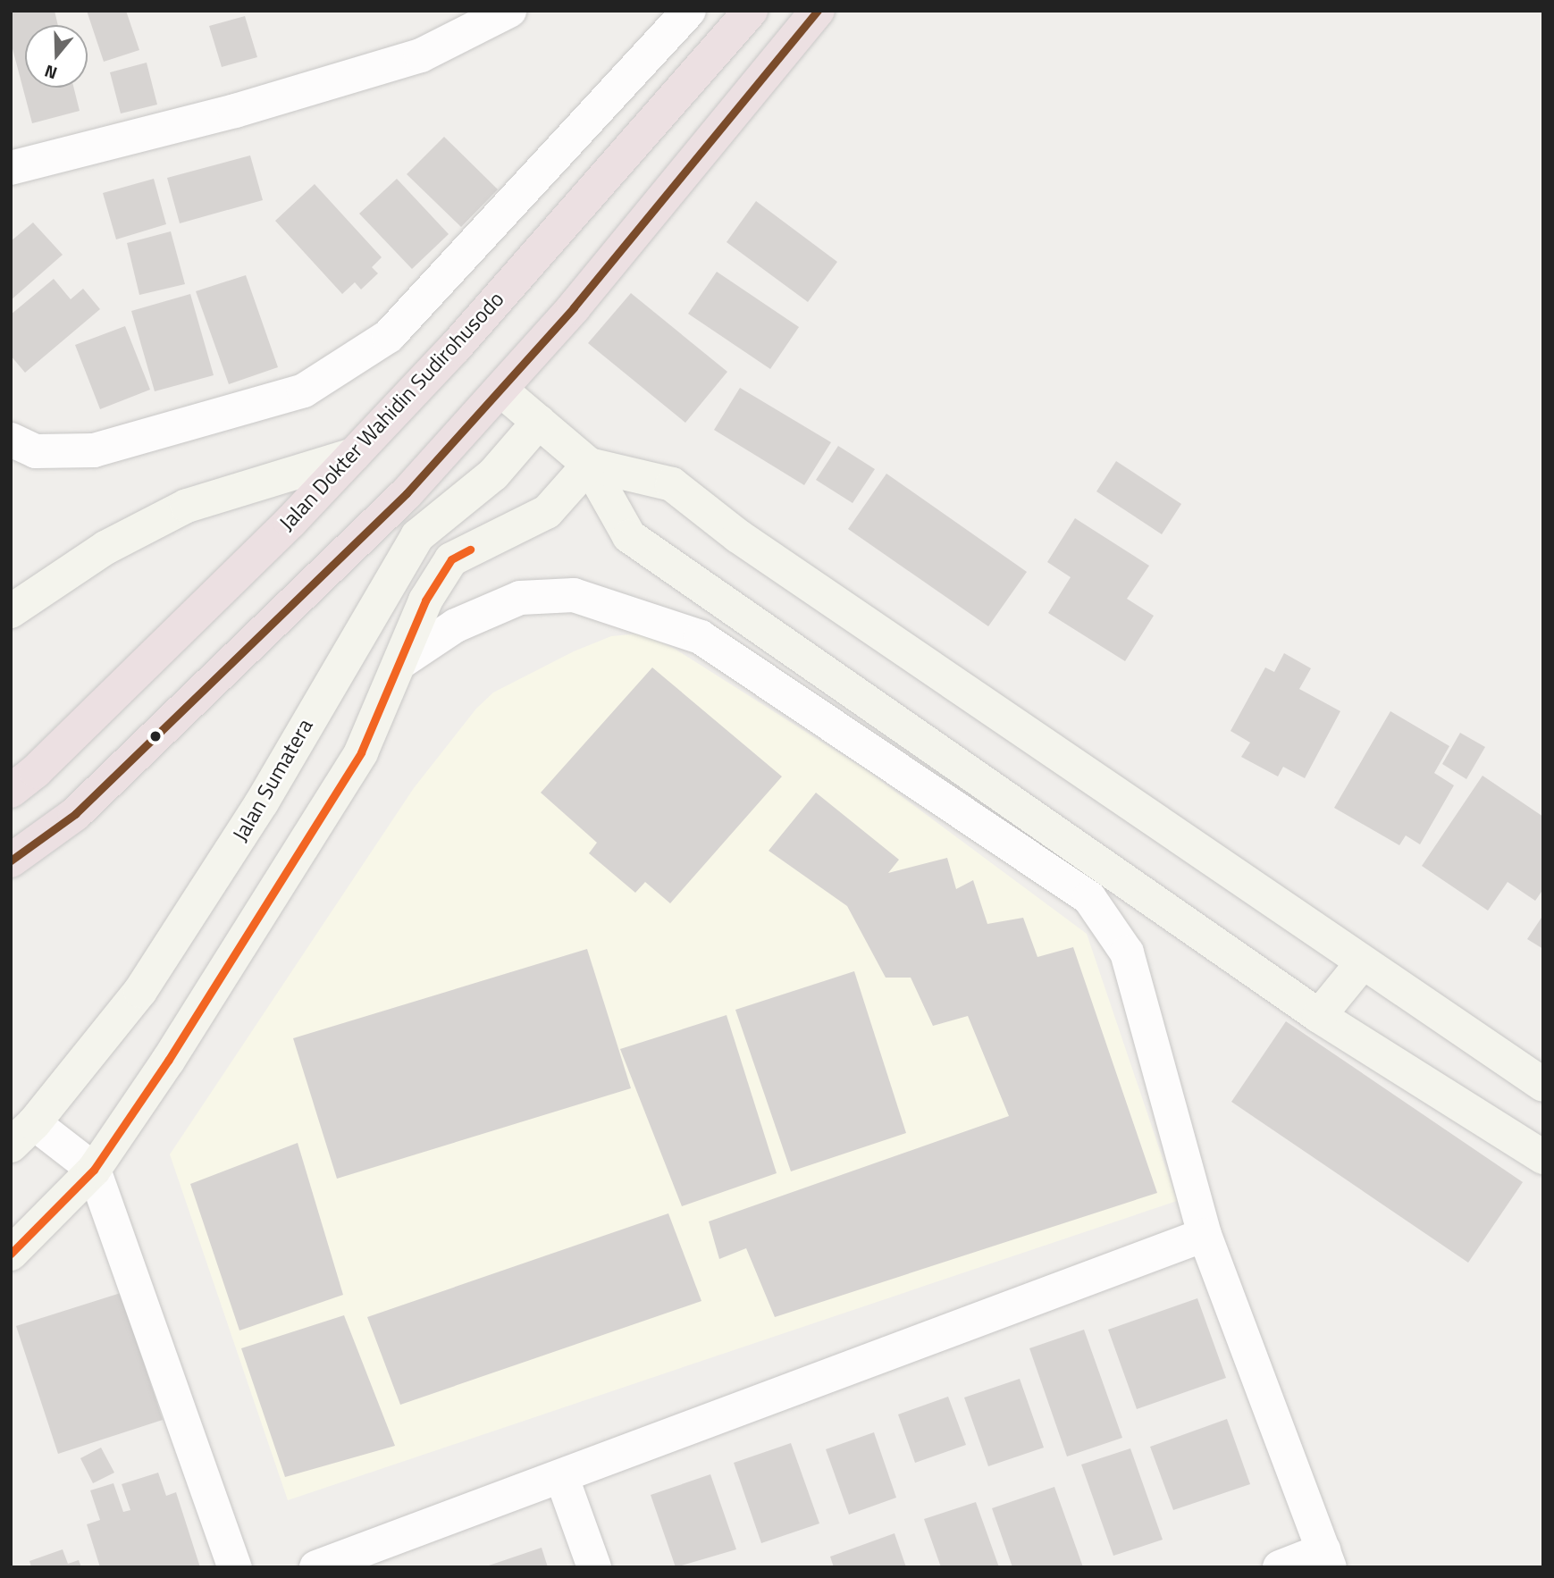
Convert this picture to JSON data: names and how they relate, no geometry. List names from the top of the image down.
{
  "streets": {
    "highway": ["Jalan Dokter Wahidin Sudirohusodo"],
    "street": ["Jalan Sumatera"]
  },
  "north": "bottom"
}
